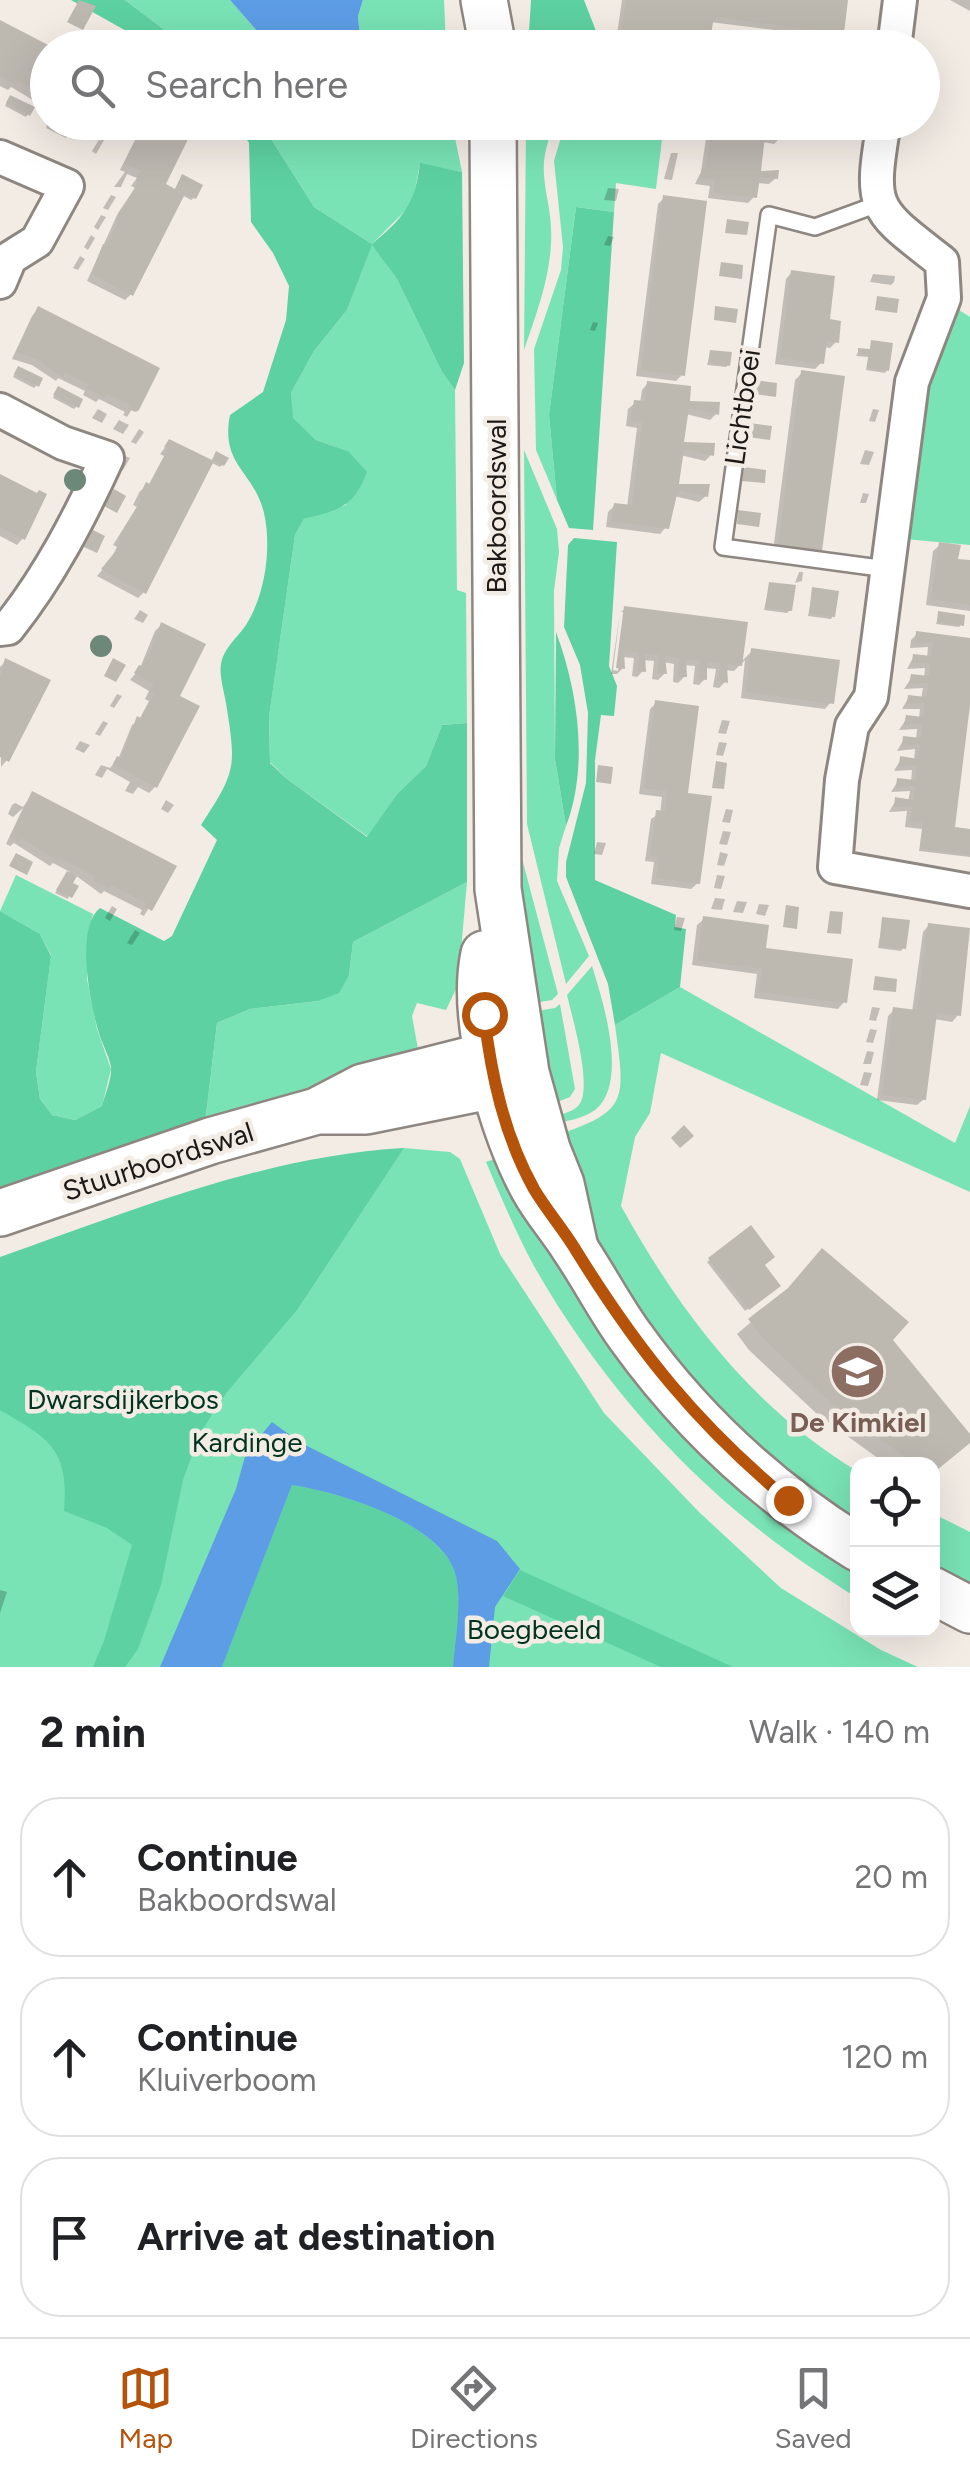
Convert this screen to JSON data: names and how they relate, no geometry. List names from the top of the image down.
{
  "streets": {
    "main road": ["Bakboordswal", "Stuurboordswal"],
    "lane": ["Lichtboei"]
  },
  "crossings": [
    ["Bakboordswal", "Stuurboordswal"]
  ],
  "parks": ["Dwarsdijkerbos", "Kardinge", "Boegbeeld"],
  "places": {
    "school or university": ["De Kimkiel"]
  },
  "page": {
    "search": "Search here",
    "heading": ["2 min", "Walk · 140 m"],
    "list": [
      ["Continue", "Bakboordswal", "20 m"],
      ["Continue", "Kluiverboom", "120 m"],
      "Arrive at destination"
    ],
    "nav": ["Map", "Directions", "Saved"]
  }
}
